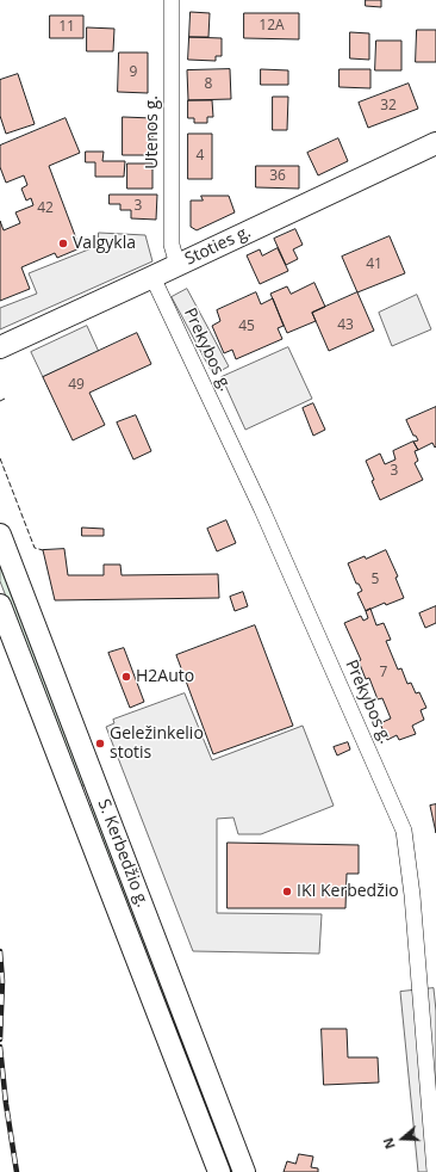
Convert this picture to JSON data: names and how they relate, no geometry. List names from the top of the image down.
{
  "streets": {
    "main road": ["Stoties g.", "S. Kerbedžio g."],
    "street": ["Utenos g.", "Prekybos g."]
  },
  "crossings": [
    ["Utenos g.", "Stoties g."],
    ["Stoties g.", "Prekybos g."]
  ],
  "places": [
    "Valgykla",
    "H2Auto",
    "Geležinkelio stotis",
    "IKI Kerbedžio"
  ],
  "house_numbers": [
    "12A",
    "11",
    "9",
    "8",
    "32",
    "4",
    "36",
    "3",
    "42",
    "41",
    "43",
    "45",
    "49",
    "3",
    "5",
    "7"
  ],
  "north": "left"
}
